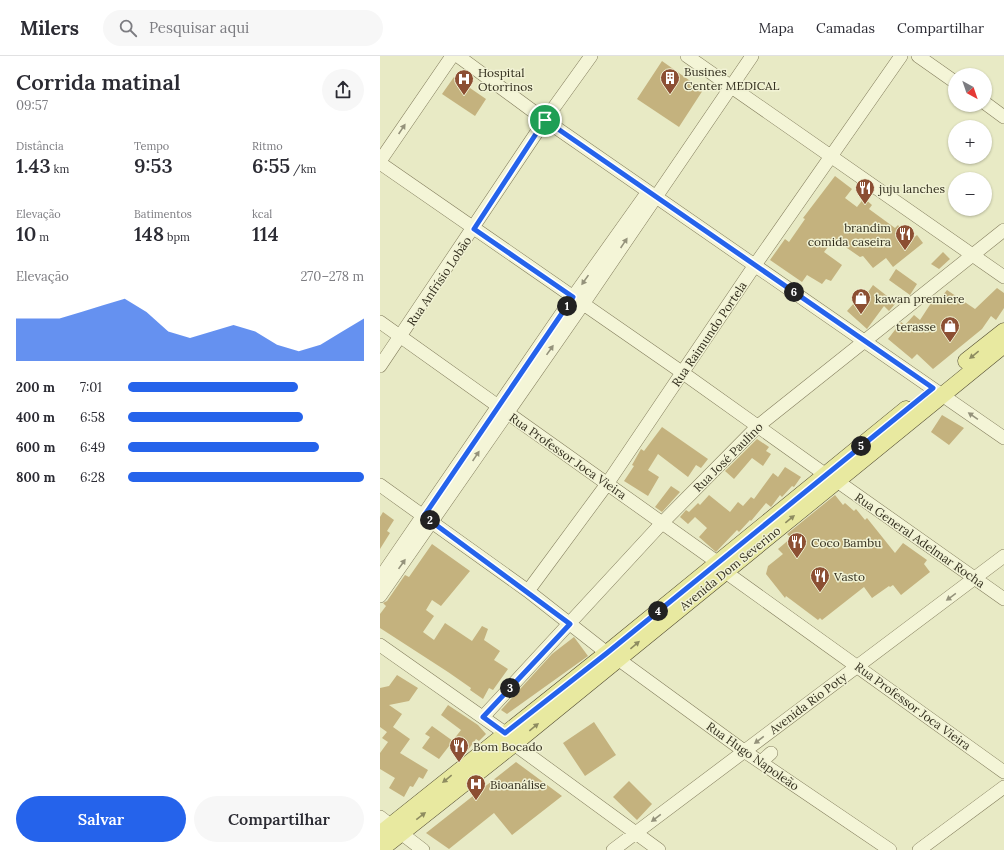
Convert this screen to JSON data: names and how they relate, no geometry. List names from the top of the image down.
{
  "streets": {
    "main road": ["Avenida Dom Severino"],
    "street": [
      "Rua Anfrísio Lobão",
      "Rua Raimundo Portela",
      "Rua Professor Joca Vieira",
      "Rua José Paulino",
      "Rua General Adelmar Rocha",
      "Avenida Rio Poty",
      "Rua Hugo Napoleão"
    ]
  },
  "crossings": [
    ["Rua Anfrísio Lobão", "Rua Professor Joca Vieira"],
    ["Rua Anfrísio Lobão", "Rua General Adelmar Rocha"],
    ["Rua Raimundo Portela", "Rua Professor Joca Vieira"],
    ["Rua Raimundo Portela", "Rua General Adelmar Rocha"],
    ["Rua Raimundo Portela", "Rua Hugo Napoleão"],
    ["Rua Professor Joca Vieira", "Rua José Paulino"],
    ["Rua Professor Joca Vieira", "Avenida Dom Severino"],
    ["Rua Professor Joca Vieira", "Avenida Rio Poty"],
    ["Rua José Paulino", "Rua General Adelmar Rocha"],
    ["Rua José Paulino", "Rua Hugo Napoleão"],
    ["Rua General Adelmar Rocha", "Avenida Dom Severino"],
    ["Rua General Adelmar Rocha", "Avenida Rio Poty"],
    ["Avenida Dom Severino", "Rua Hugo Napoleão"],
    ["Avenida Rio Poty", "Rua Hugo Napoleão"]
  ],
  "one_way": ["Avenida Rio Poty"],
  "places": {
    "building": ["Busines Center MEDICAL"],
    "hospital": ["Hospital Otorrinos", "Bioanálise"],
    "restaurant": [
      "juju lanches",
      "brandim comida caseira",
      "Coco Bambu",
      "Vasto",
      "Bom Bocado"
    ],
    "shop": ["kawan premiere", "terasse"]
  },
  "north": "bottom right",
  "page": {
    "header": "Milers",
    "search": "Pesquisar aqui",
    "nav": ["Mapa", "Camadas", "Compartilhar"],
    "heading": ["Corrida matinal", "09:57"],
    "map_buttons": ["+", "−"],
    "stats": [
      ["Distância", "1.43 km"],
      ["Tempo", "9:53"],
      ["Ritmo", "6:55 /km"],
      ["Elevação", "10 m"],
      ["Batimentos", "148 bpm"],
      ["kcal", "114"]
    ],
    "chart": ["Elevação", "270–278 m"],
    "pins": [
      "6",
      "1",
      "5",
      "2",
      "4",
      "3"
    ],
    "list": [
      {
        "name": "200 m",
        "note": "7:01"
      },
      {
        "name": "400 m",
        "note": "6:58"
      },
      {
        "name": "600 m",
        "note": "6:49"
      },
      {
        "name": "800 m",
        "note": "6:28"
      }
    ],
    "buttons": ["Salvar", "Compartilhar"]
  }
}
